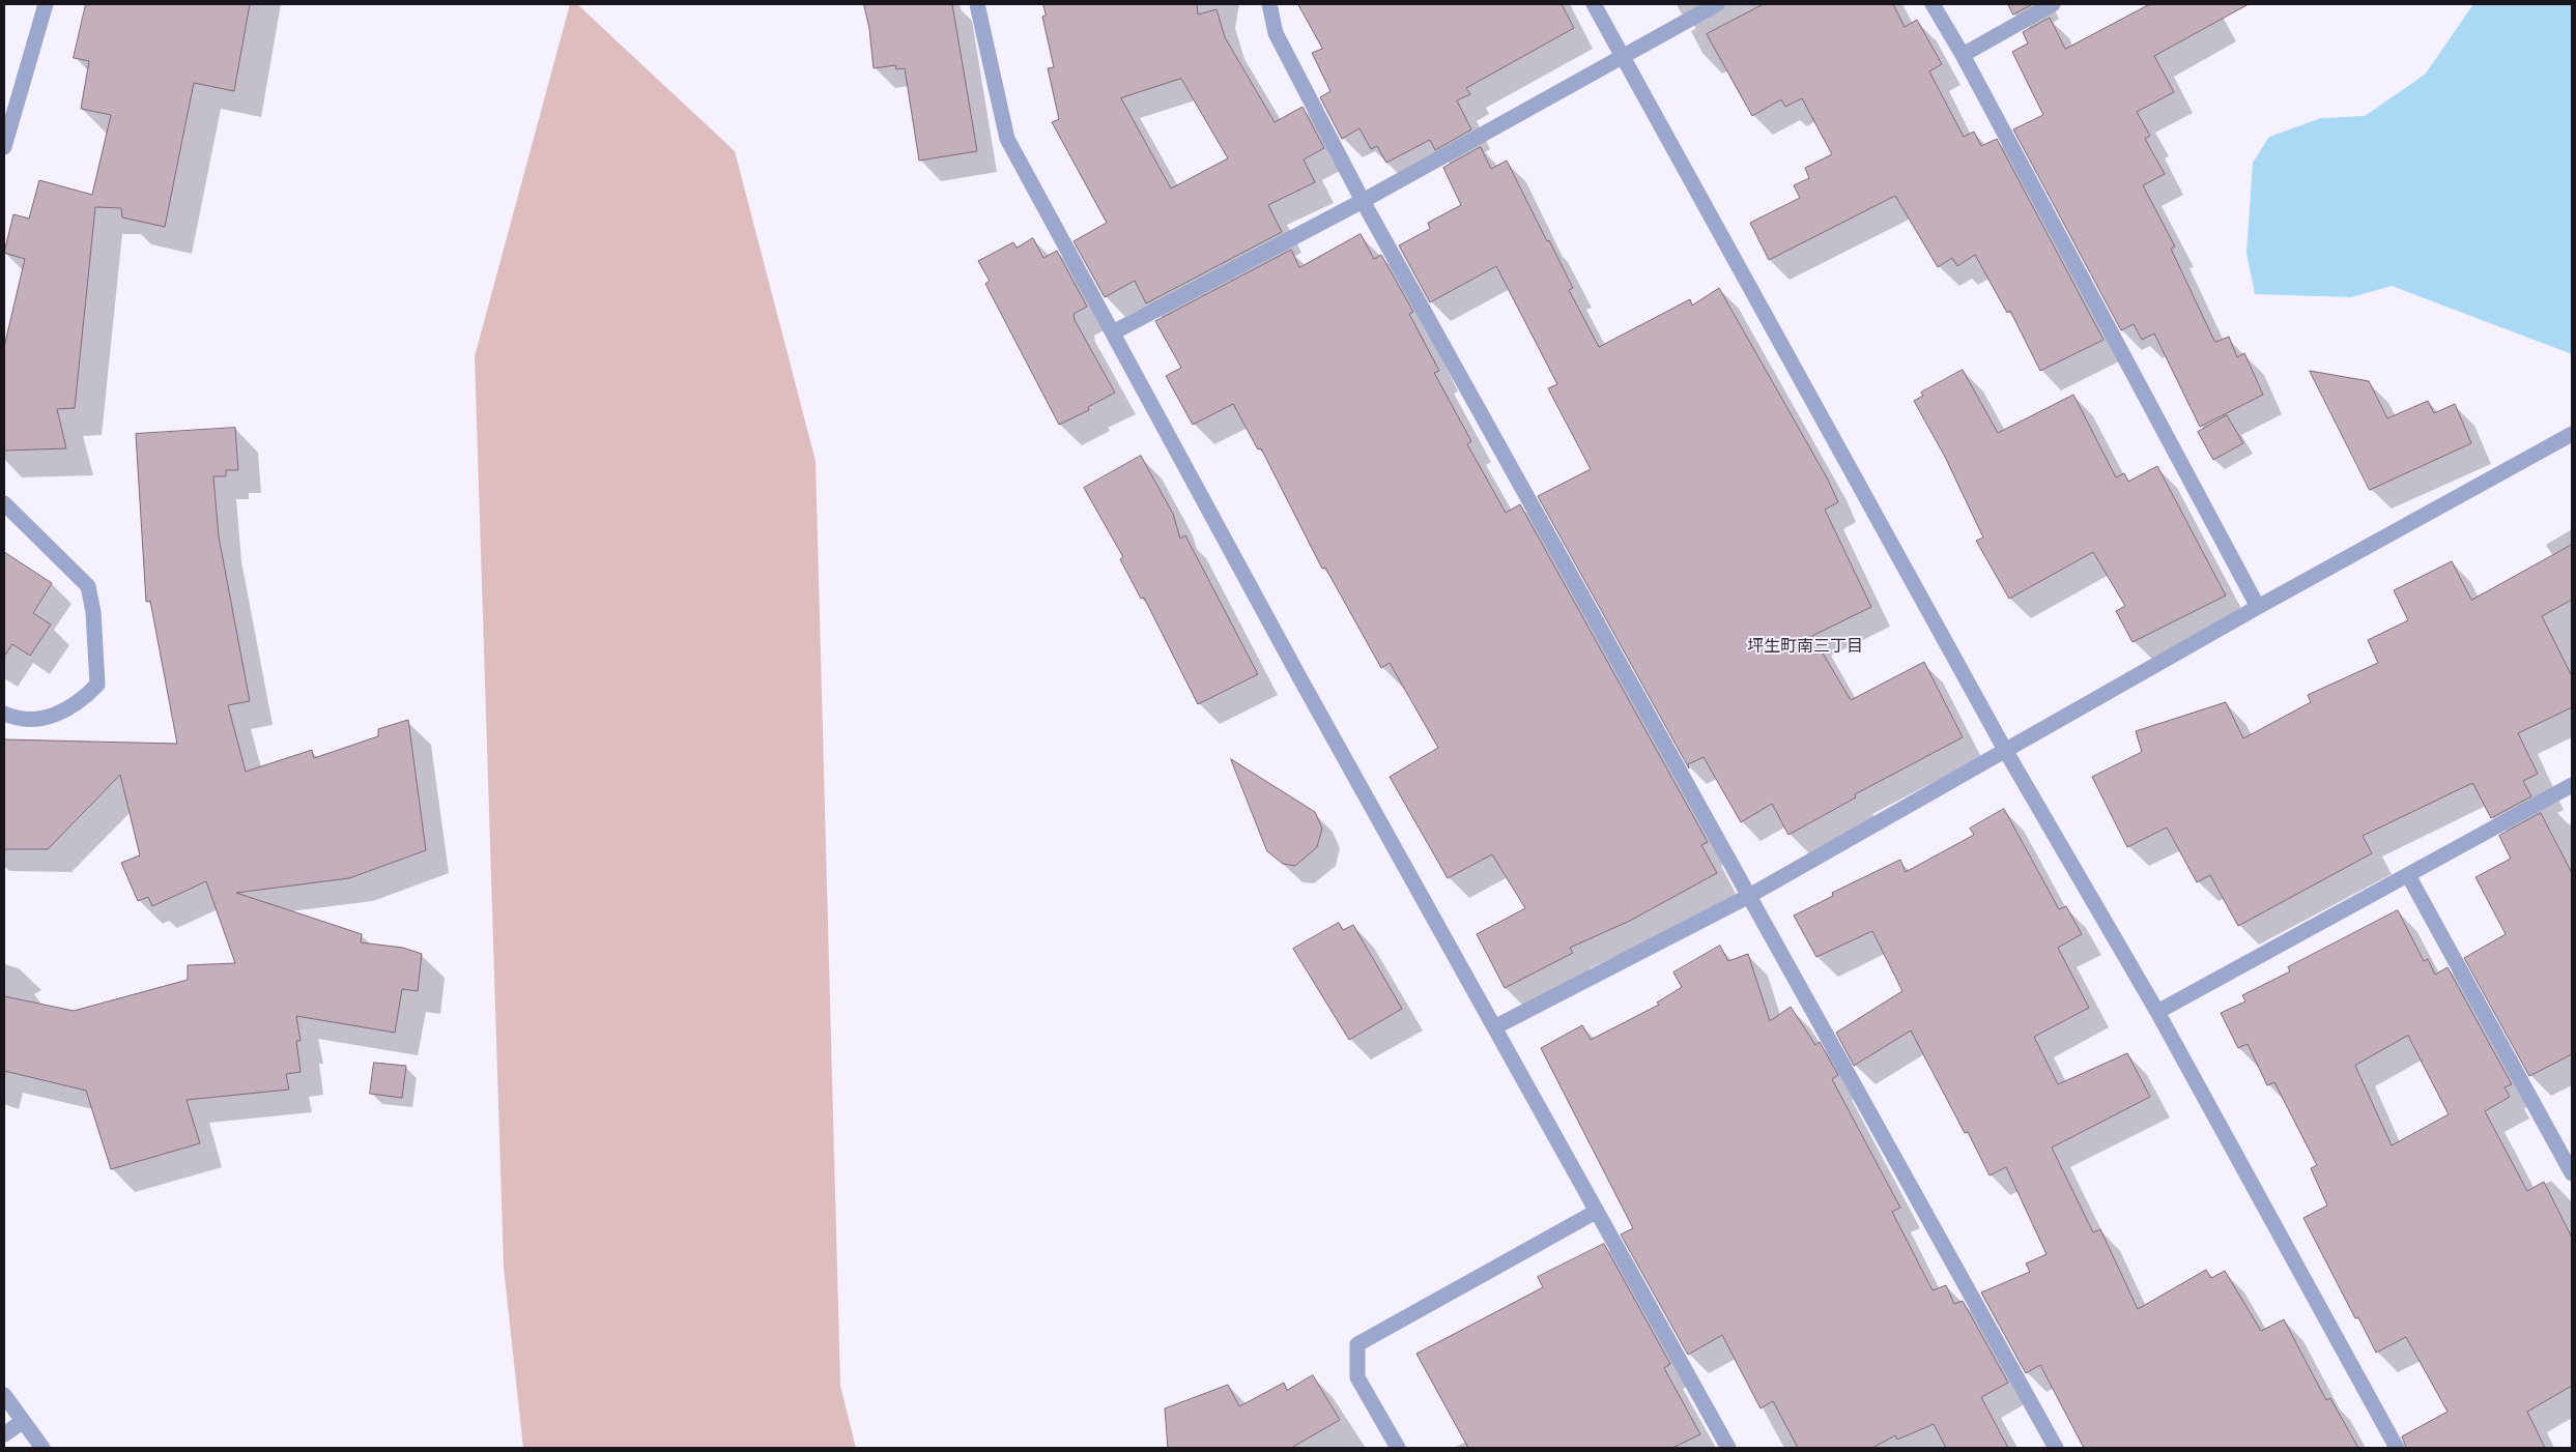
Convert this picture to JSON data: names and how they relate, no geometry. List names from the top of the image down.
{
  "districts": ["坪生町南三丁目"]
}
